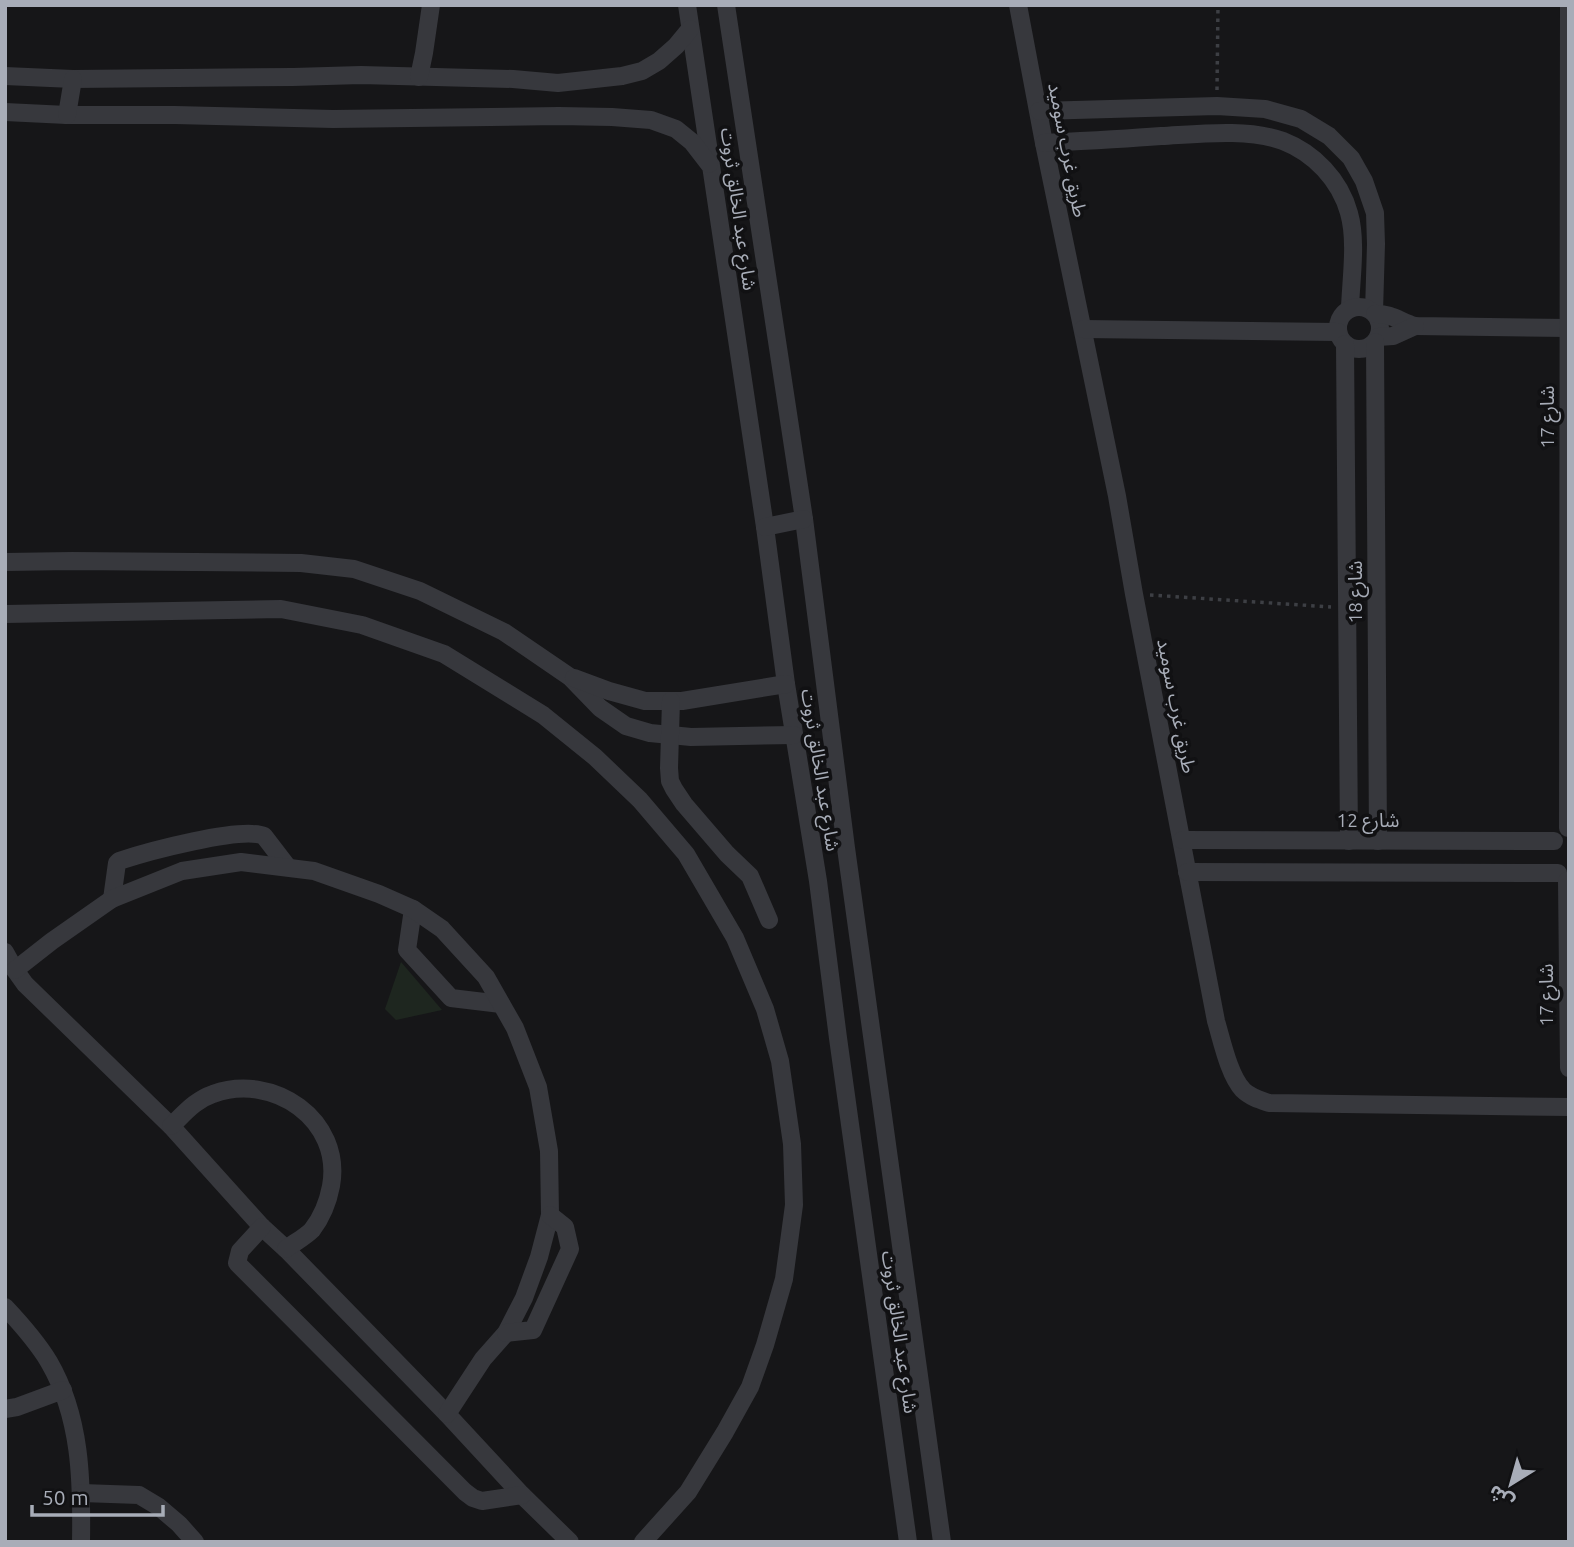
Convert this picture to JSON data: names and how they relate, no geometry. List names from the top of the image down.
{
  "streets": {
    "street": [
      "طريق غرب سوميد",
      "شارع عبد الخالق ثروت",
      "شارع 17",
      "شارع 18",
      "شارع 12"
    ]
  },
  "crossings": [
    ["طريق غرب سوميد", "شارع 12"],
    ["شارع 17", "شارع 12"],
    ["شارع 18", "شارع 12"]
  ],
  "scale_bar": "50 m",
  "north": "bottom left"
}
